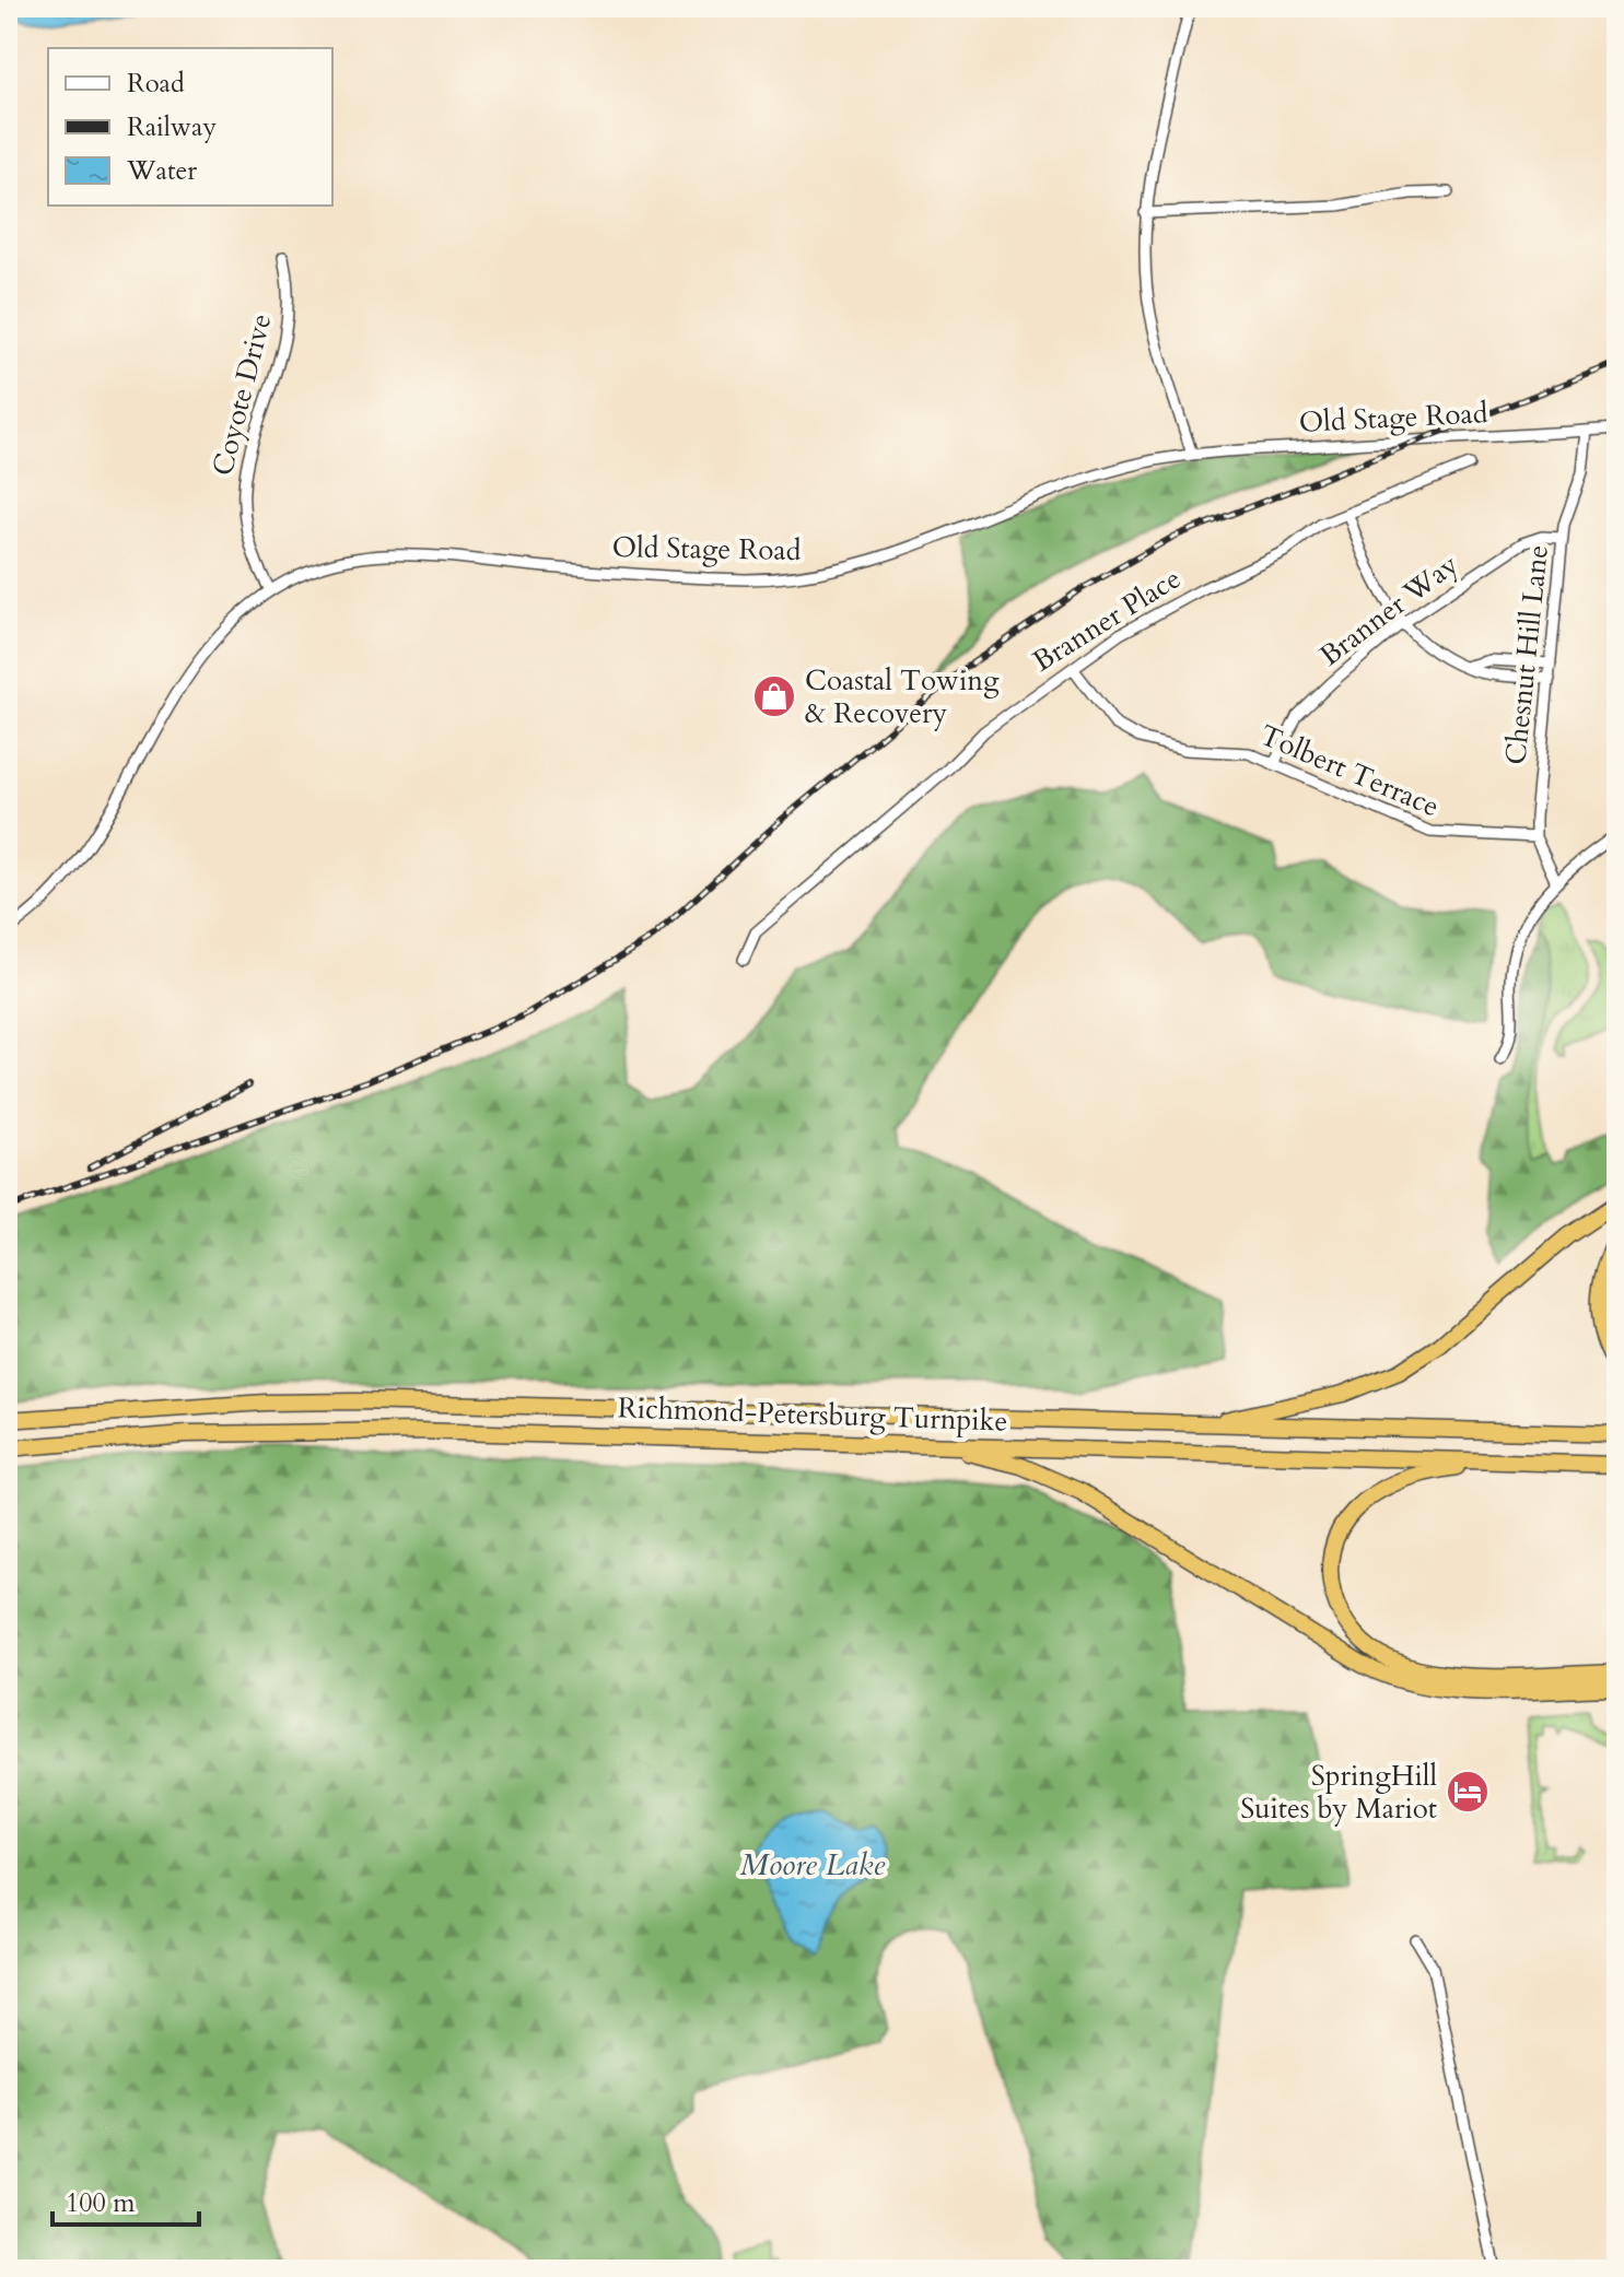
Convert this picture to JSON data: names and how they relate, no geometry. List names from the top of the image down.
{
  "streets": {
    "highway": ["Richmond-Petersburg Turnpike"],
    "street": [
      "Coyote Drive",
      "Old Stage Road",
      "Branner Way",
      "Branner Place",
      "Chesnut Hill Lane",
      "Tolbert Terrace"
    ]
  },
  "crossings": [
    ["Coyote Drive", "Old Stage Road"],
    ["Old Stage Road", "Chesnut Hill Lane"],
    ["Branner Way", "Chesnut Hill Lane"],
    ["Branner Way", "Tolbert Terrace"],
    ["Branner Place", "Tolbert Terrace"],
    ["Chesnut Hill Lane", "Tolbert Terrace"]
  ],
  "water": ["Moore Lake"],
  "places": {
    "shop": ["Coastal Towing & Recovery"],
    "hotel": ["SpringHill Suites by Mariot"]
  },
  "legend": ["Road", "Railway", "Water"],
  "scale_bar": "100 m"
}
